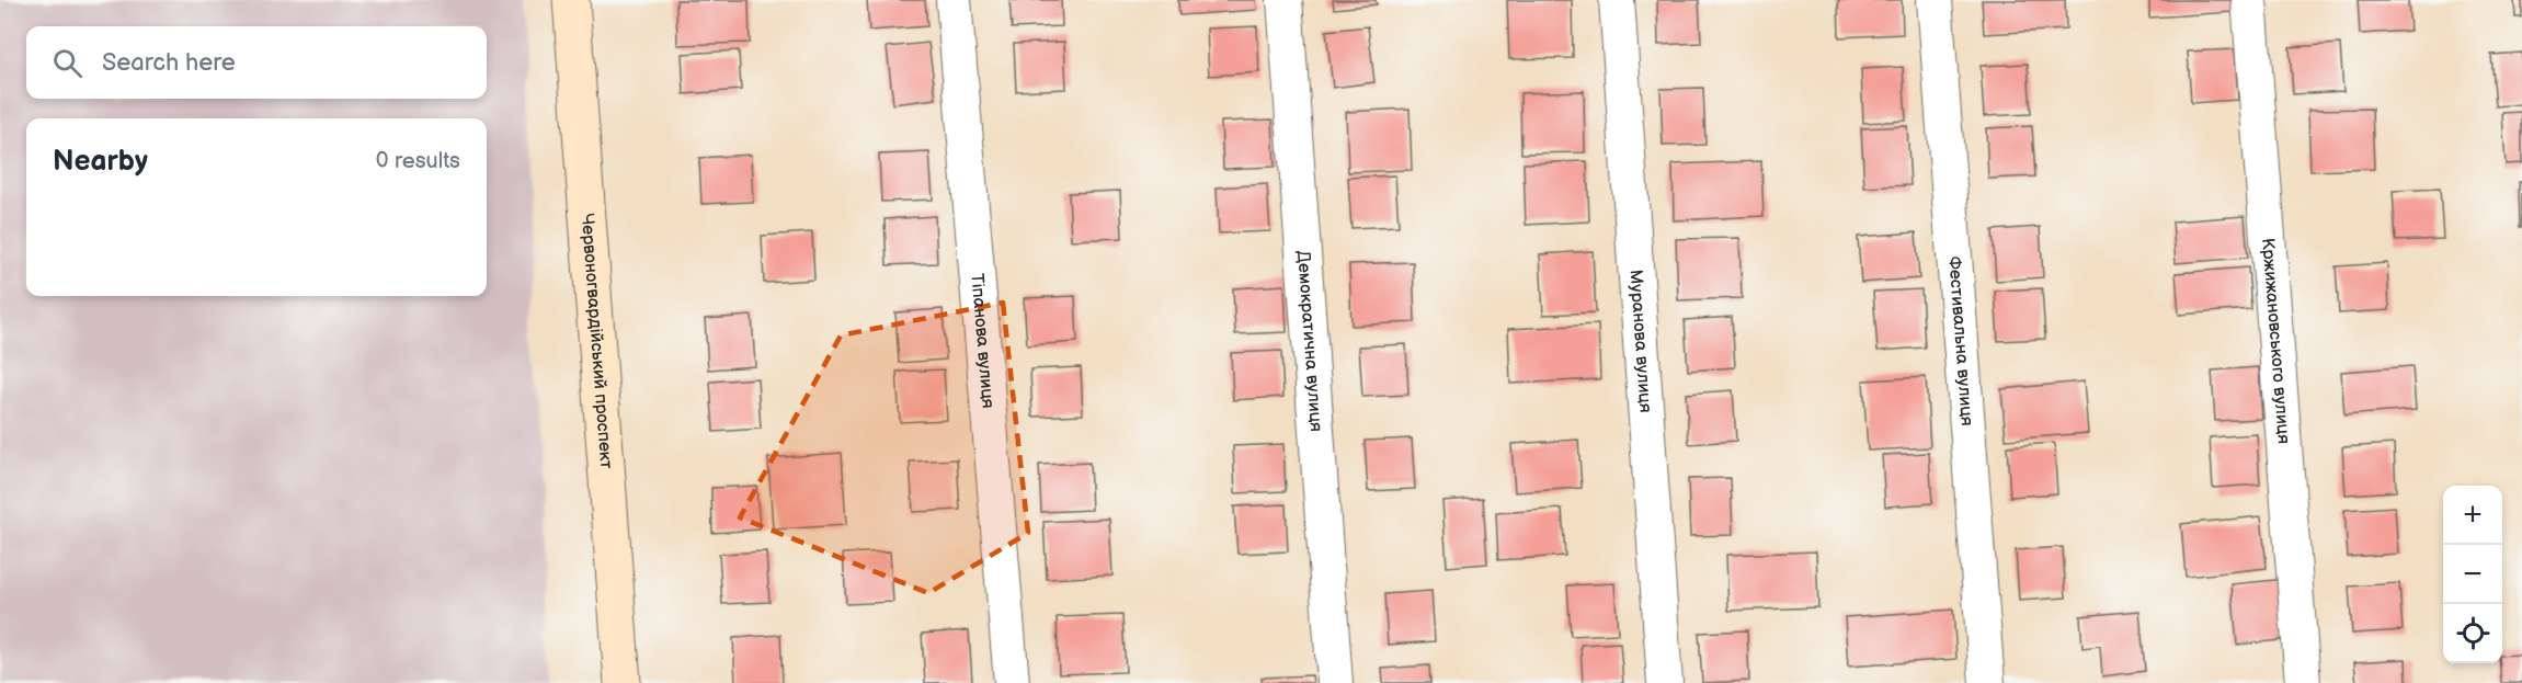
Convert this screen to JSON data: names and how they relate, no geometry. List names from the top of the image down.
{
  "streets": {
    "main road": ["Червоногвардійський проспект"],
    "street": [
      "Тіпанова вулиця",
      "Демократична вулиця",
      "Муранова вулиця",
      "Фестивальна вулиця",
      "Кржижановського вулиця"
    ]
  },
  "page": {
    "search": "Search here",
    "heading": ["Nearby", "0 results"],
    "map_buttons": ["+", "−"]
  }
}
